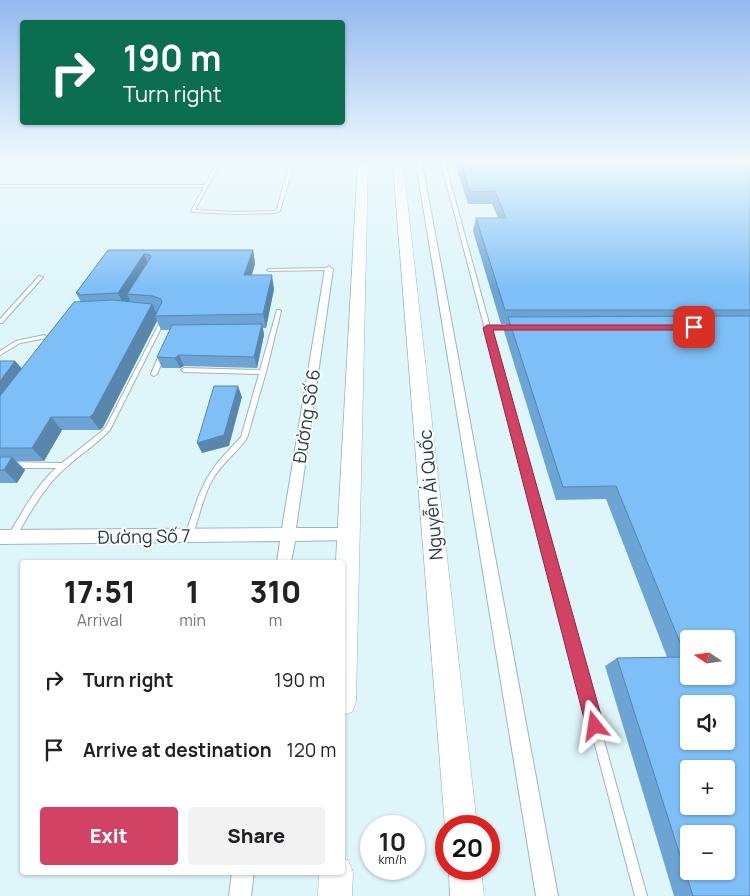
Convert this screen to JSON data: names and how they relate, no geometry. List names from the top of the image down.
{
  "streets": {
    "main road": ["Nguyễn Ái Quốc"],
    "street": ["Đường Số 6", "Đường Số 7"]
  },
  "crossings": [
    ["Đường Số 6", "Đường Số 7"]
  ],
  "north": "left",
  "page": {
    "turn": ["190 m", "Turn right"],
    "eta": [
      "17:51",
      "Arrival",
      "1",
      "min",
      "310",
      "m"
    ],
    "map_buttons": ["+", "−"],
    "list": [
      {
        "name": "Turn right",
        "value": "190 m"
      },
      {
        "name": "Arrive at destination",
        "value": "120 m"
      }
    ],
    "buttons": ["Exit", "Share"],
    "speed": "10 km/h",
    "limit": "20"
  }
}
